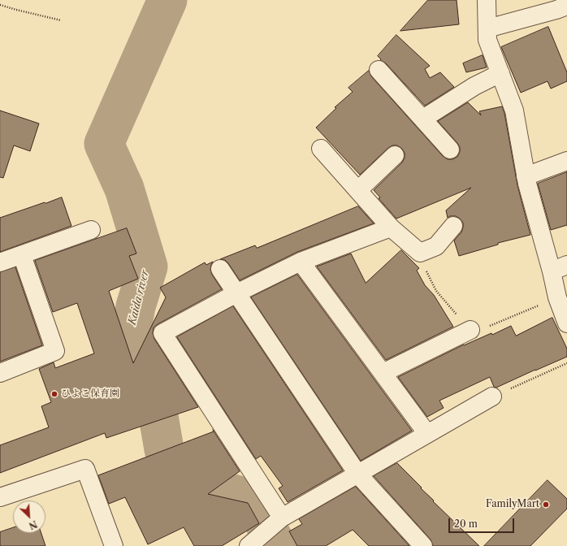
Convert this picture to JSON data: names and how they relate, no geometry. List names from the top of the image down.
{
  "water": ["Kaida river"],
  "places": ["ひよこ保育園", "FamilyMart"],
  "scale_bar": "20 m",
  "north": "bottom right"
}
